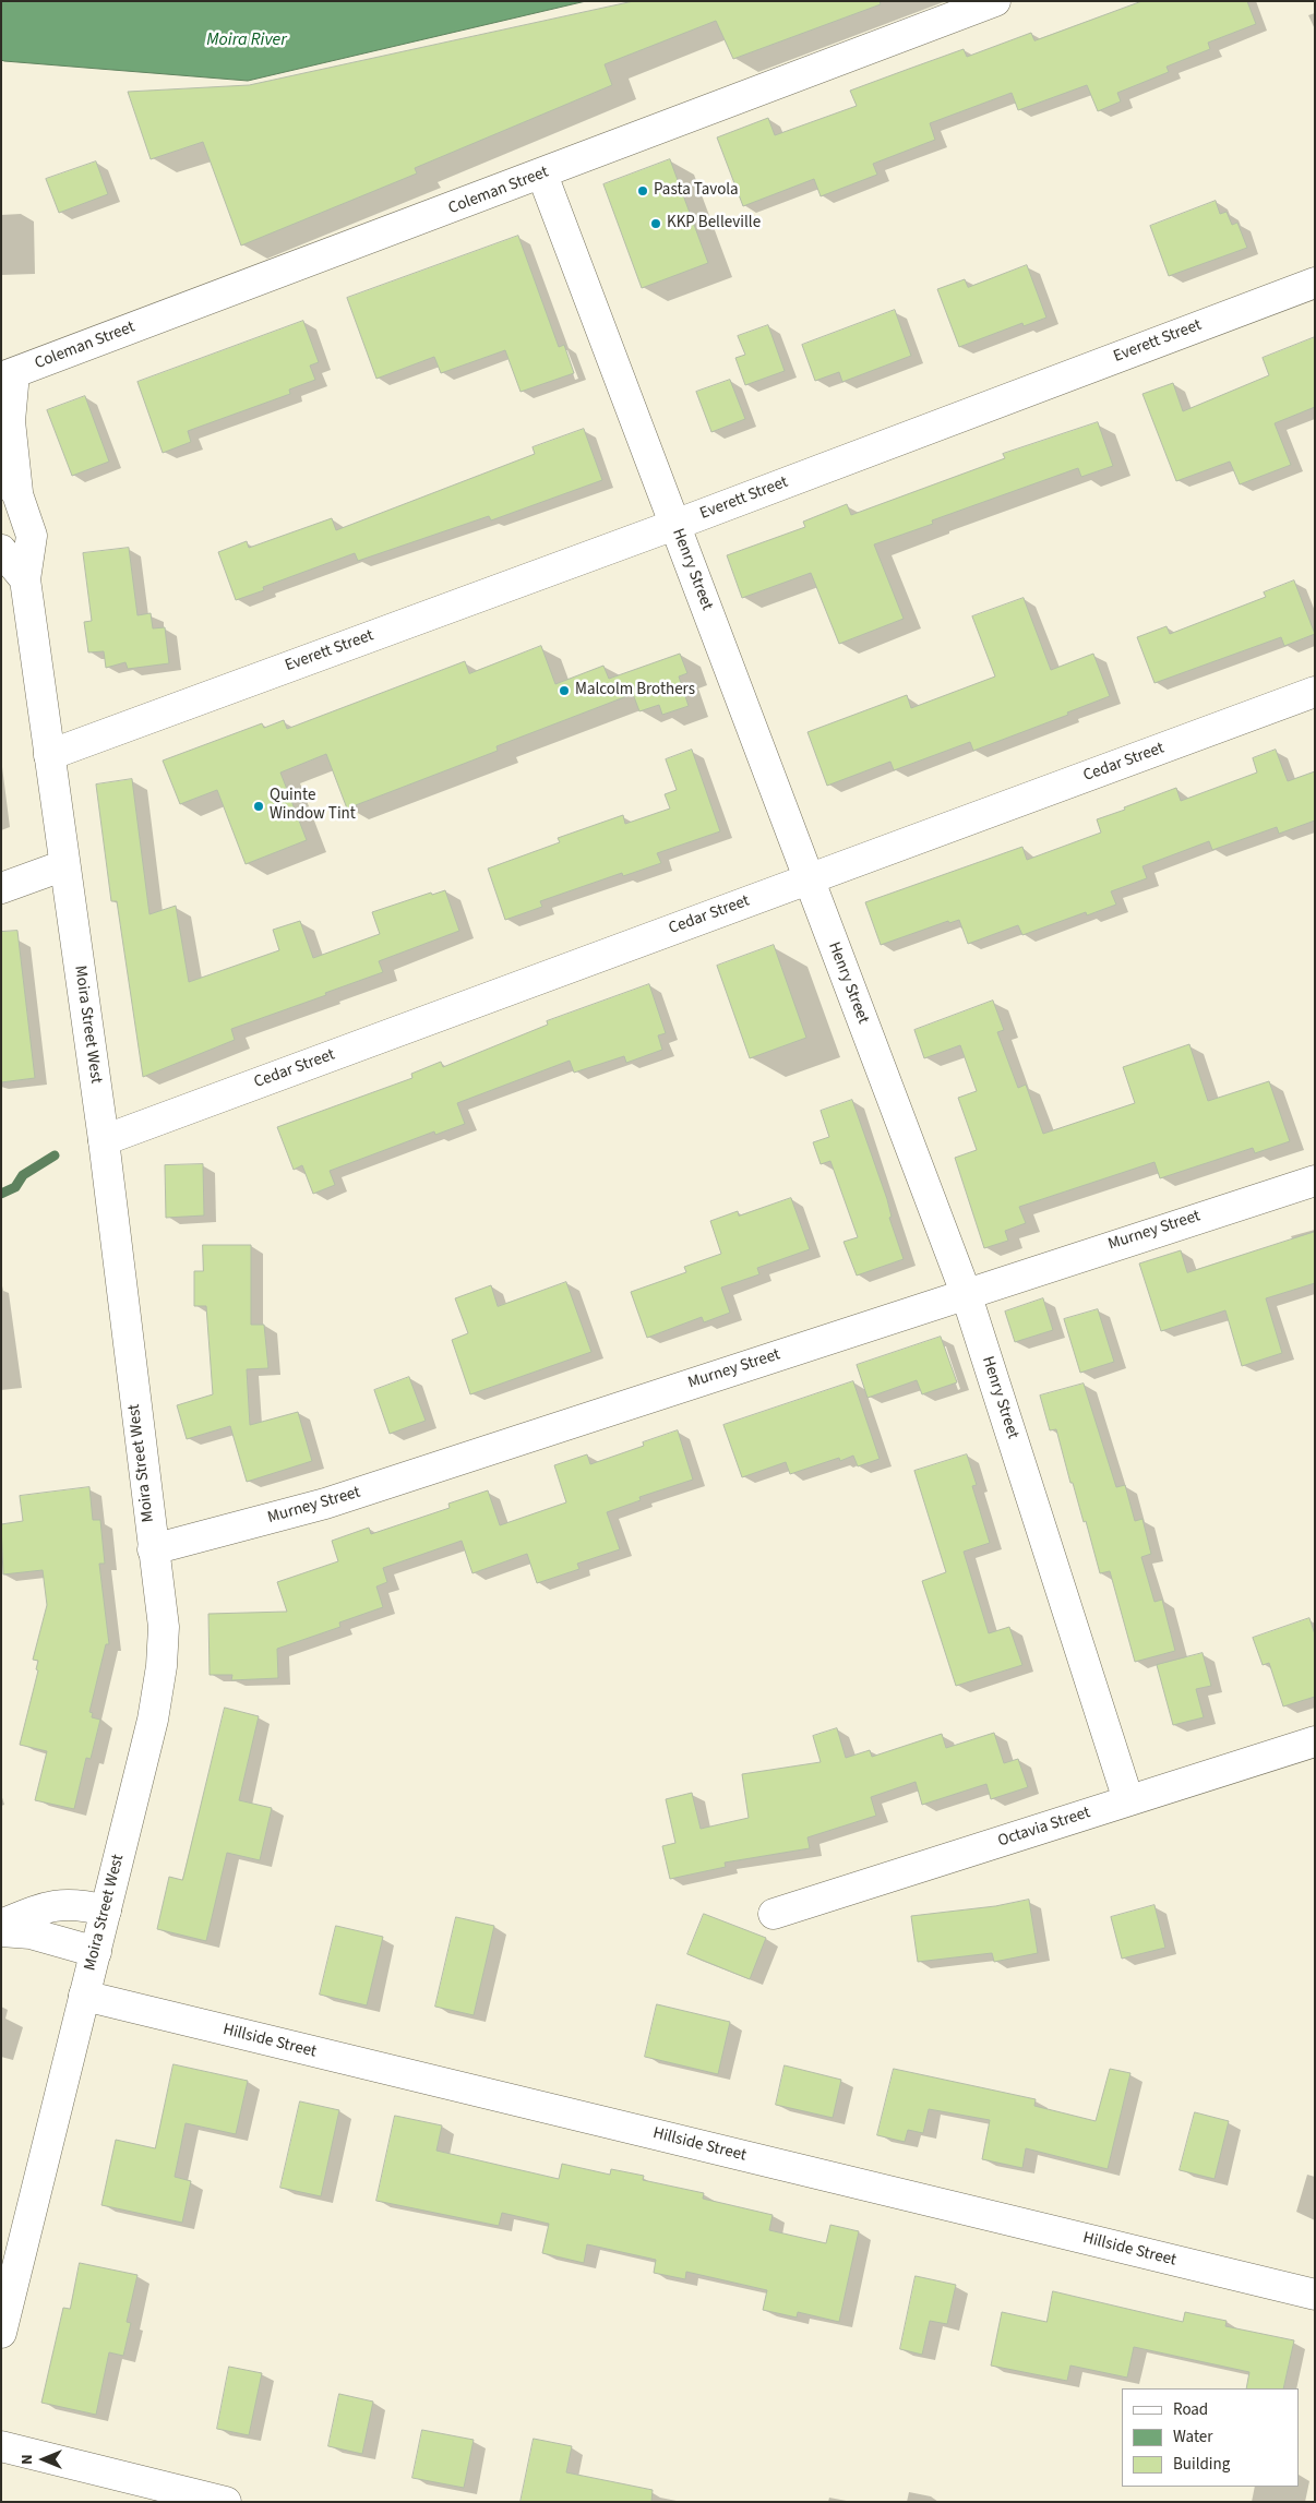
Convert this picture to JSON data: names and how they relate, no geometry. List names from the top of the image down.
{
  "streets": {
    "street": [
      "Coleman Street",
      "Everett Street",
      "Henry Street",
      "Cedar Street",
      "Moira Street West",
      "Murney Street",
      "Octavia Street",
      "Hillside Street"
    ]
  },
  "crossings": [
    ["Coleman Street", "Henry Street"],
    ["Coleman Street", "Moira Street West"],
    ["Everett Street", "Henry Street"],
    ["Everett Street", "Moira Street West"],
    ["Henry Street", "Cedar Street"],
    ["Henry Street", "Murney Street"],
    ["Henry Street", "Octavia Street"],
    ["Cedar Street", "Moira Street West"],
    ["Moira Street West", "Murney Street"],
    ["Moira Street West", "Hillside Street"]
  ],
  "water": ["Moira River"],
  "places": [
    "Pasta Tavola",
    "KKP Belleville",
    "Malcolm Brothers",
    "Quinte Window Tint"
  ],
  "legend": ["Road", "Water", "Building"],
  "north": "left"
}
